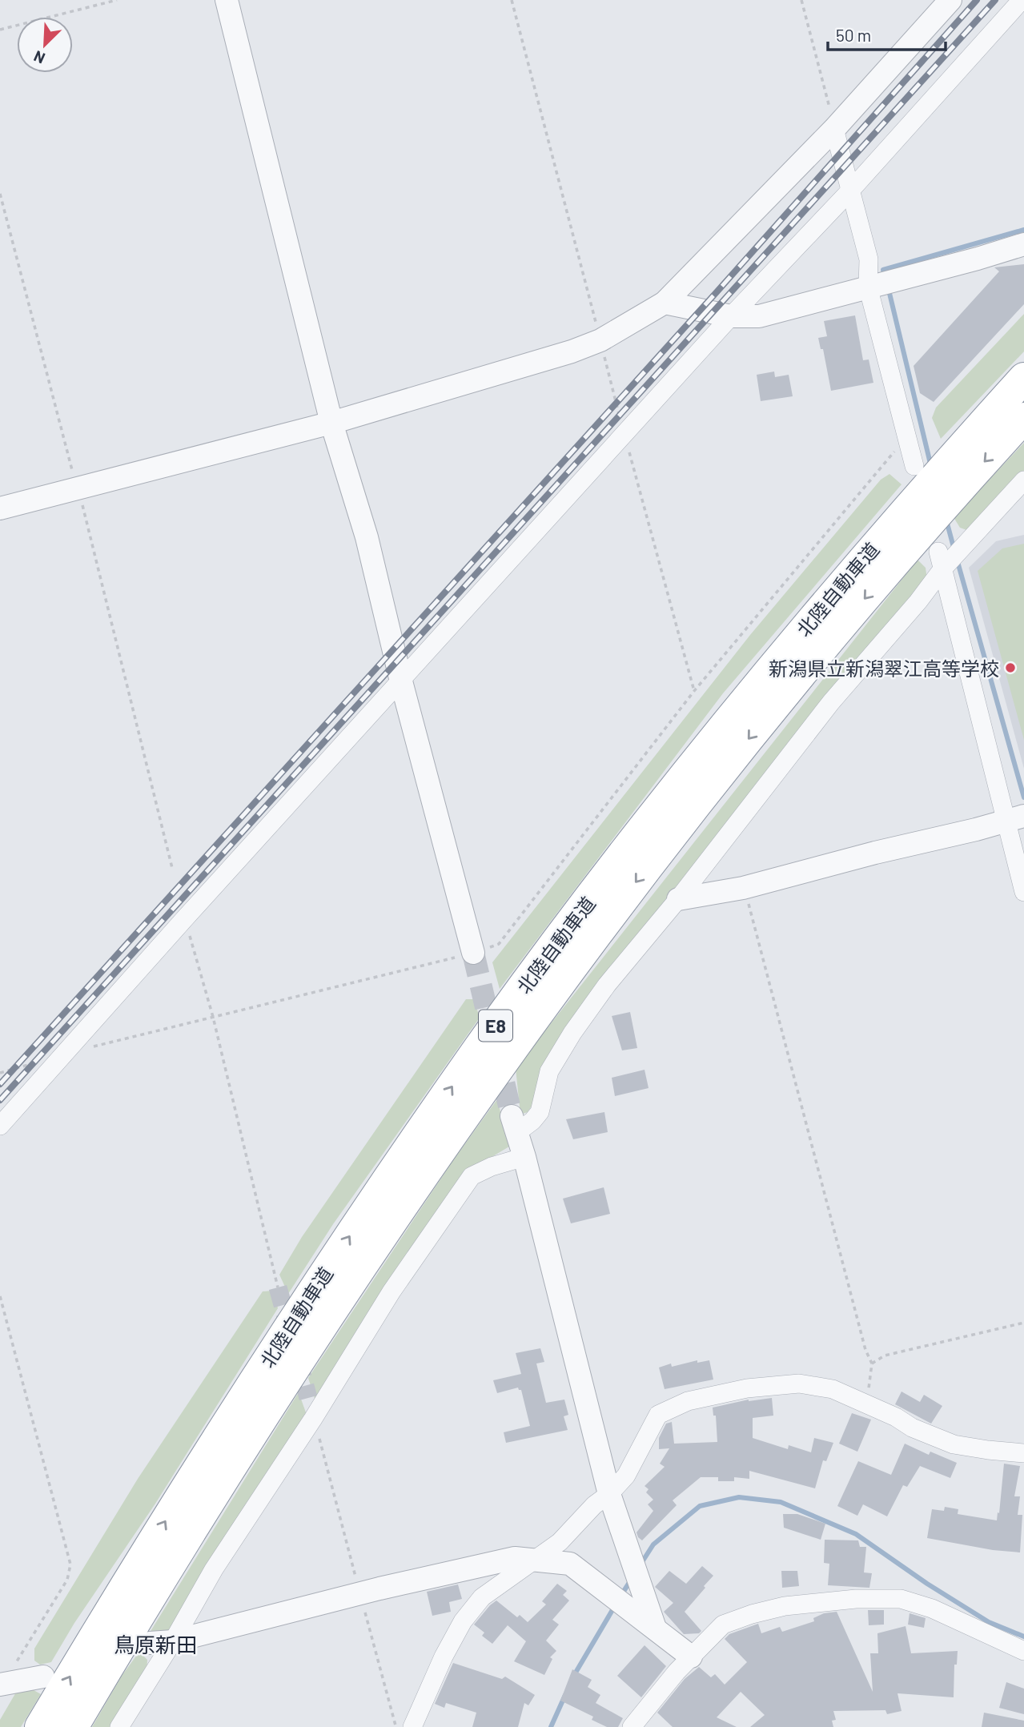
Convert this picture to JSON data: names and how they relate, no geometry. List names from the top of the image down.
{
  "streets": {
    "highway": ["北陸自動車道", "E8"]
  },
  "districts": ["鳥原新田"],
  "places": ["新潟県立新潟翠江高等学校"],
  "scale_bar": "50 m",
  "north": "bottom left"
}
